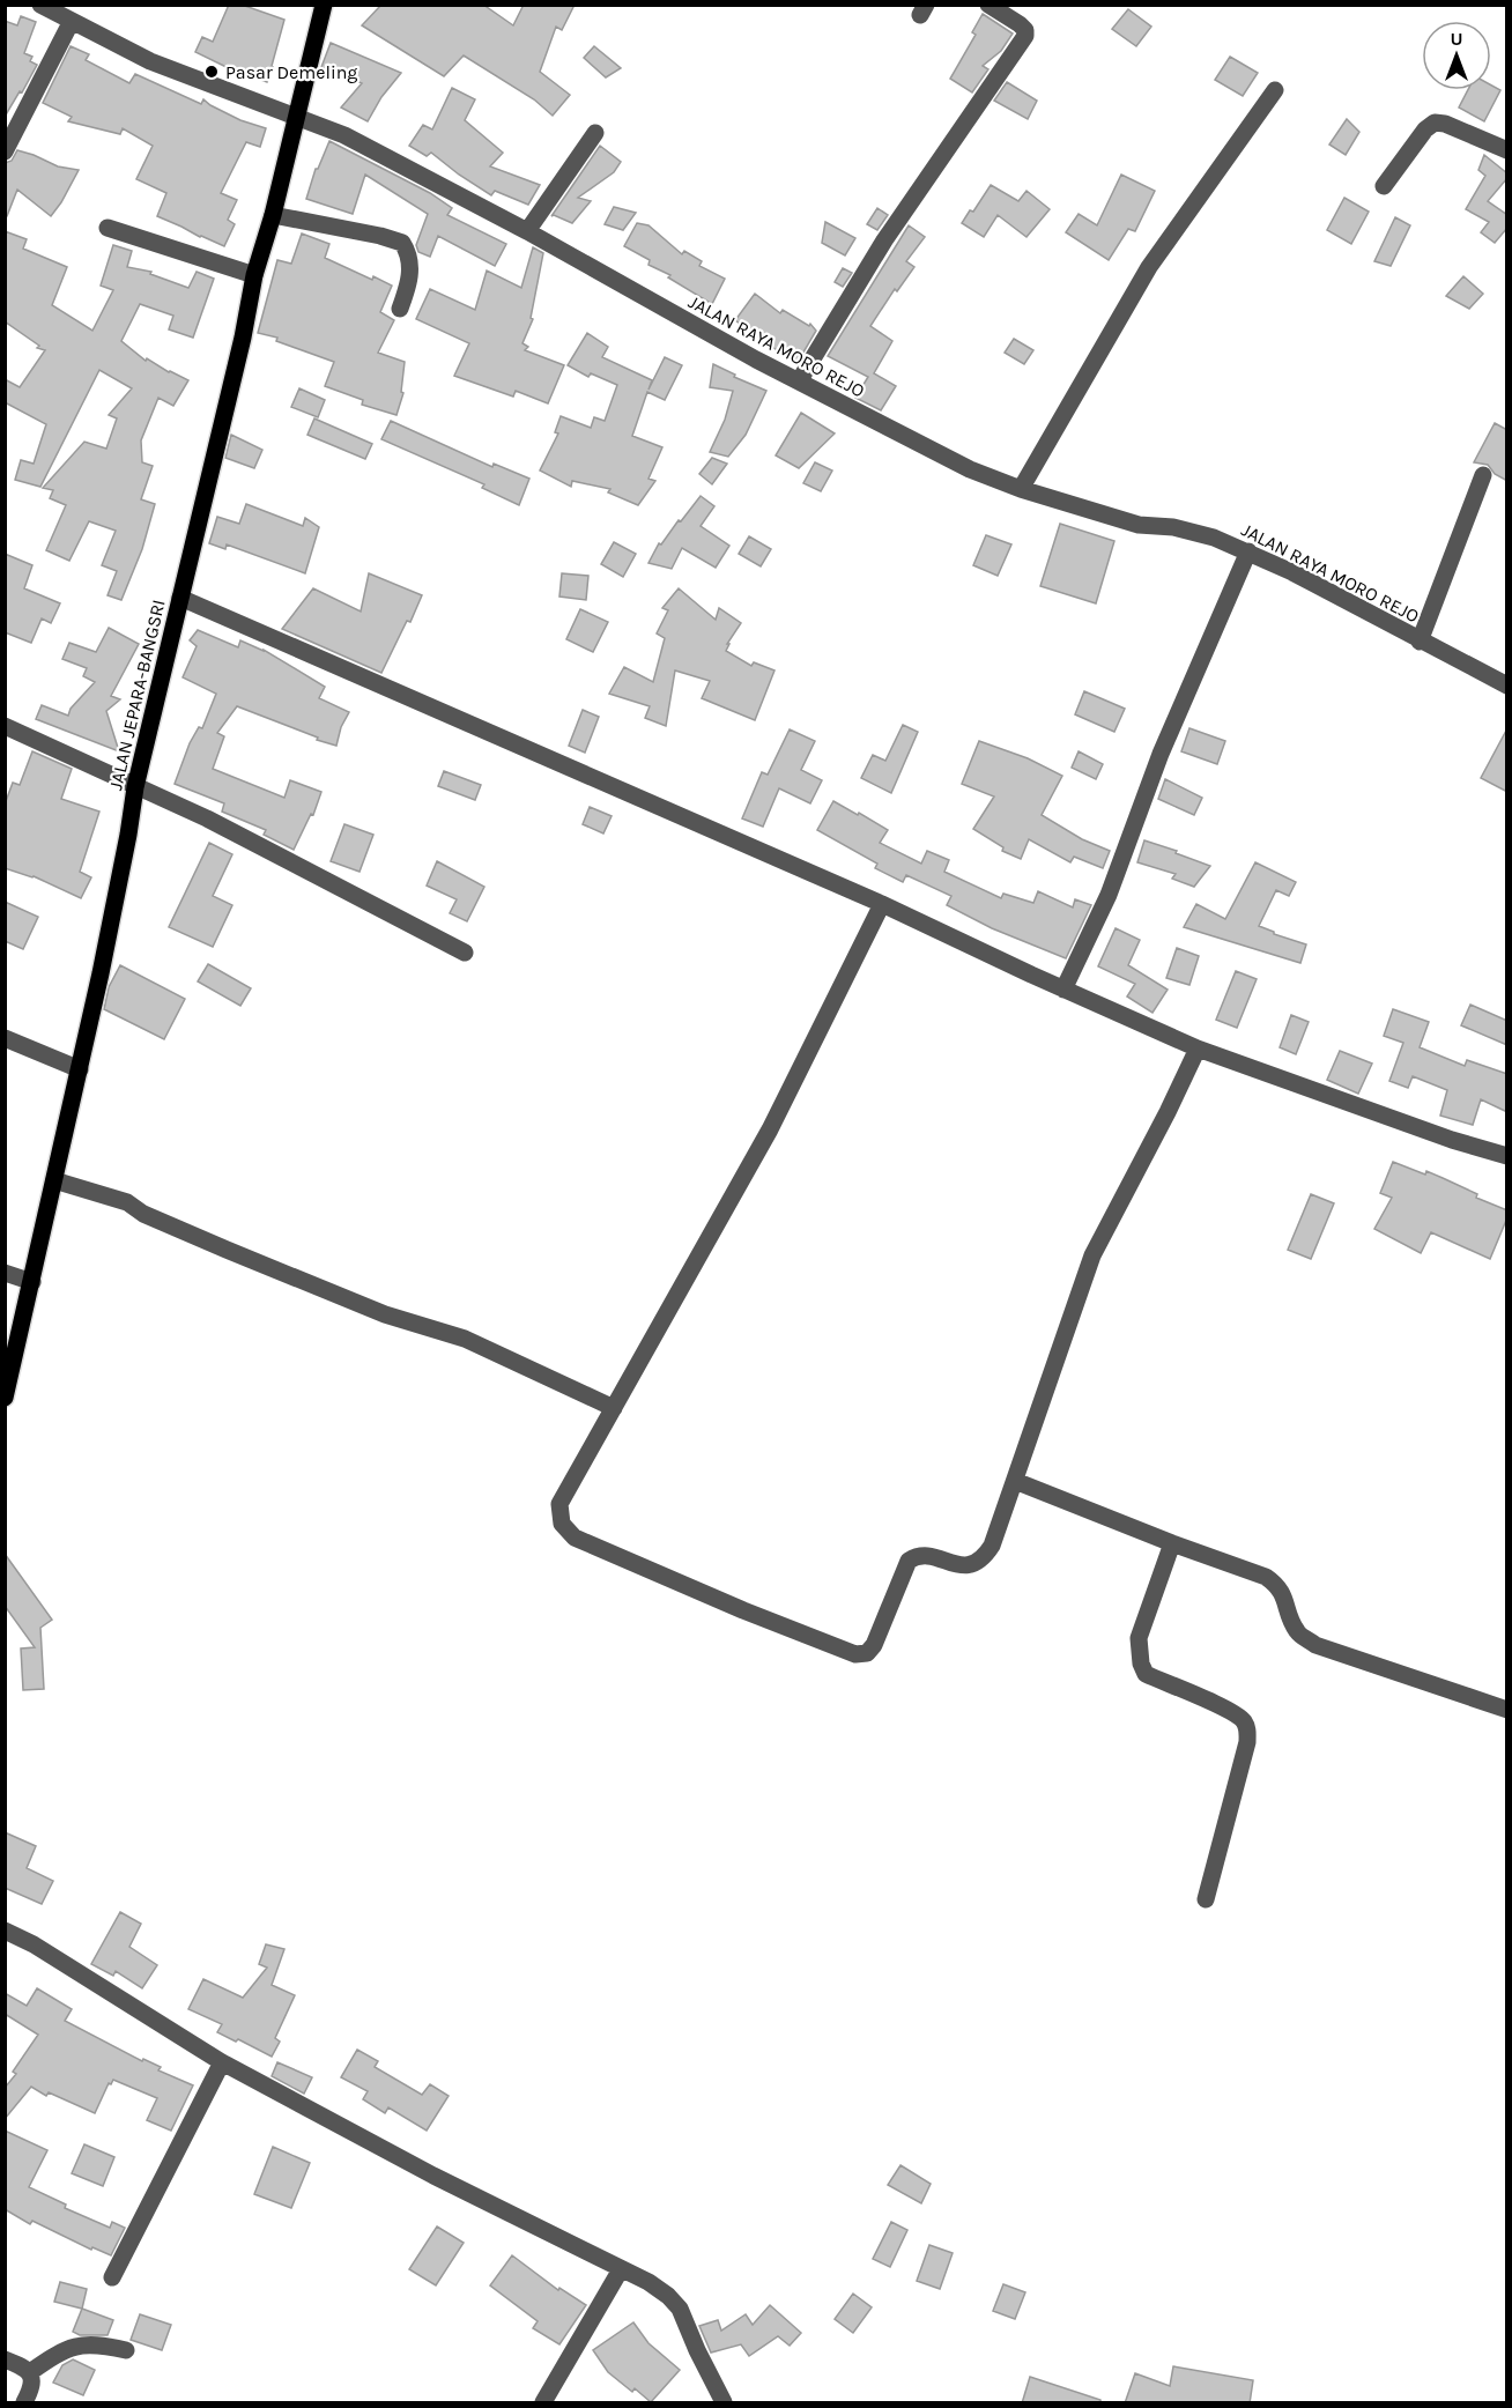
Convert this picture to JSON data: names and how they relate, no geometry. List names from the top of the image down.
{
  "streets": {
    "main road": ["JALAN JEPARA-BANGSRI"],
    "street": ["JALAN RAYA MORO REJO"]
  },
  "crossings": [
    ["JALAN RAYA MORO REJO", "JALAN JEPARA-BANGSRI"]
  ],
  "places": ["Pasar Demeling"],
  "north": "top"
}
